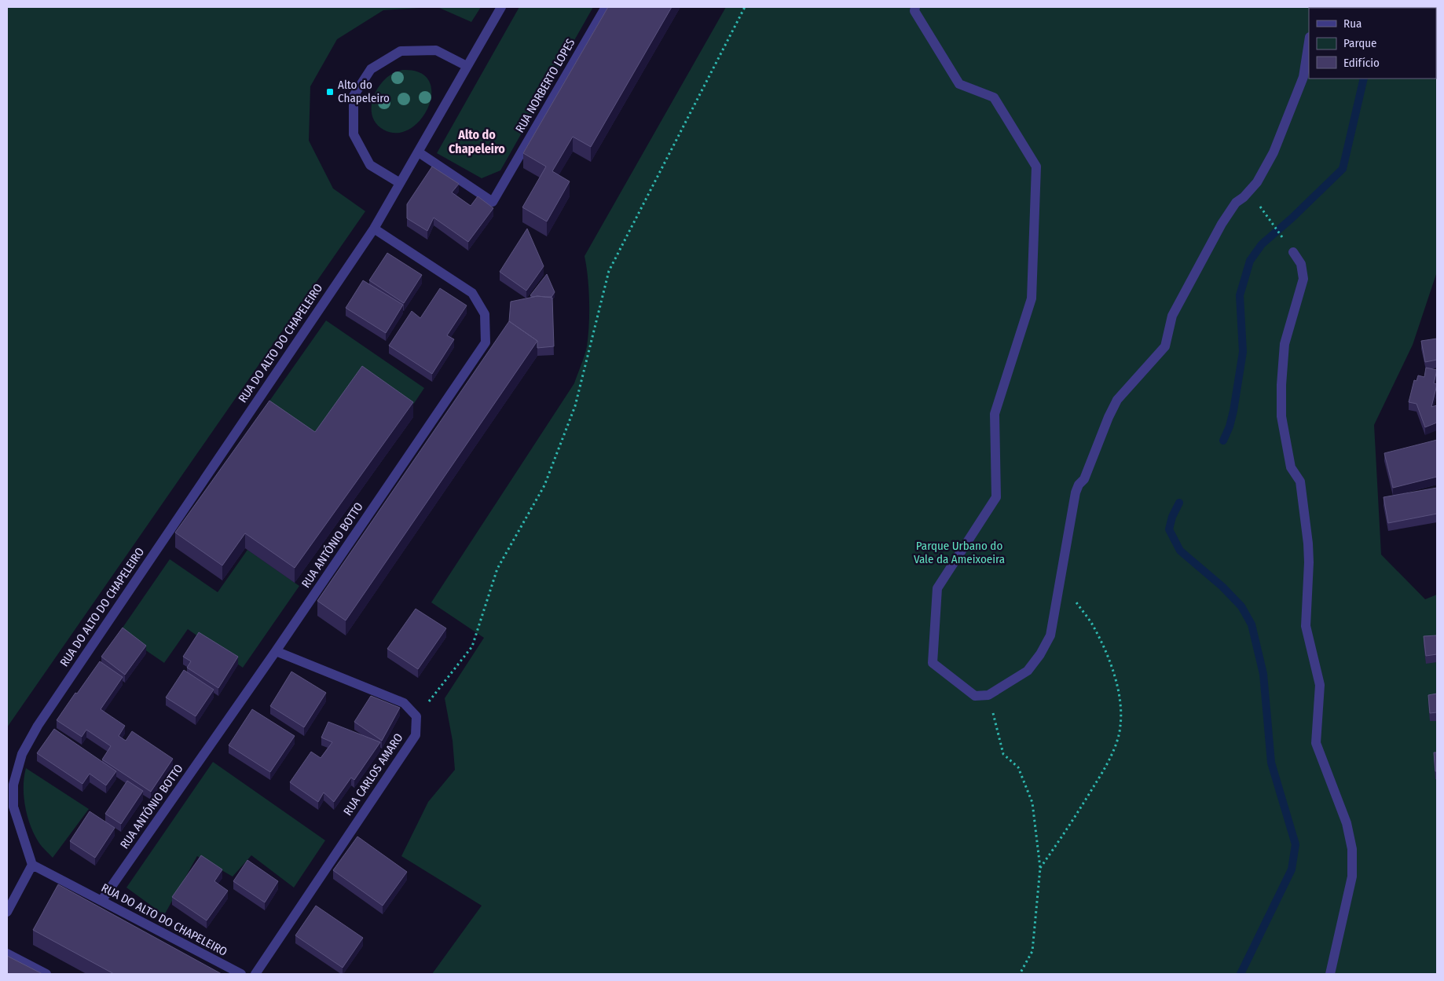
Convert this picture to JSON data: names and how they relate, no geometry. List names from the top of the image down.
{
  "streets": {
    "street": [
      "RUA NORBERTO LOPES",
      "RUA DO ALTO DO CHAPELEIRO",
      "RUA ANTÓNIO BOTTO",
      "RUA CARLOS AMARO"
    ]
  },
  "crossings": [
    ["RUA NORBERTO LOPES", "RUA DO ALTO DO CHAPELEIRO"],
    ["RUA DO ALTO DO CHAPELEIRO", "RUA ANTÓNIO BOTTO"]
  ],
  "districts": ["Alto do Chapeleiro"],
  "parks": ["Parque Urbano do Vale da Ameixoeira"],
  "places": {
    "transit": ["Alto do Chapeleiro"]
  },
  "legend": ["Rua", "Parque", "Edifício"]
}
